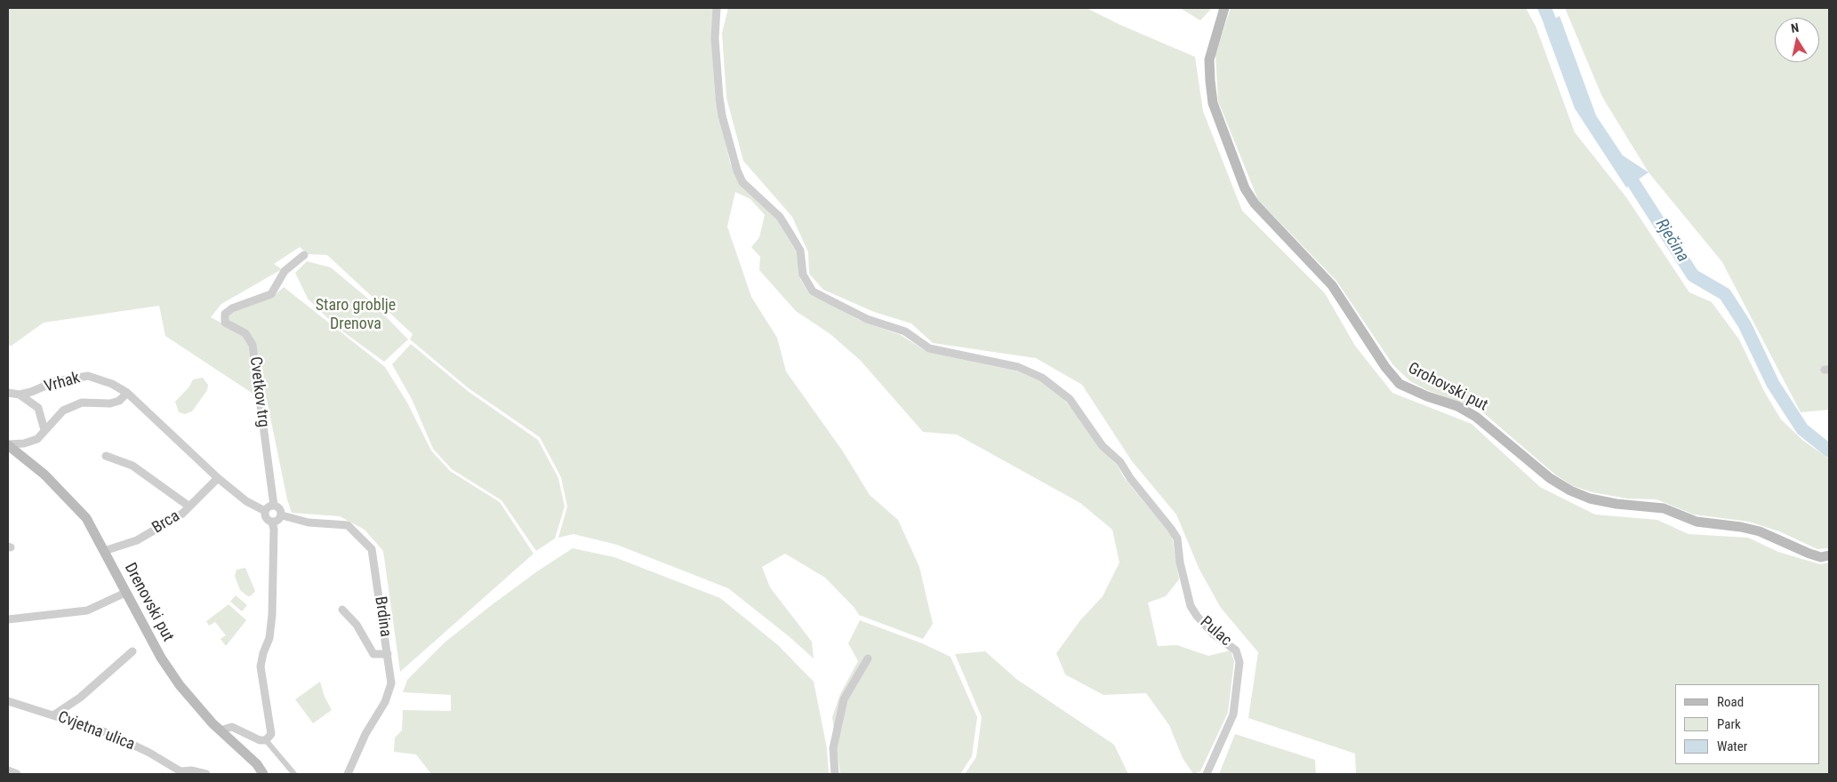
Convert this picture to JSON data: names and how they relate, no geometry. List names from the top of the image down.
{
  "streets": {
    "main road": ["Grohovski put", "Drenovski put"],
    "street": [
      "Vrhak",
      "Cvetkov trg",
      "Brca",
      "Brdina",
      "Pulac",
      "Cvjetna ulica"
    ]
  },
  "crossings": [
    ["Cvetkov trg", "Brdina"],
    ["Brca", "Drenovski put"]
  ],
  "water": ["Rječina"],
  "parks": ["Staro groblje Drenova"],
  "legend": ["Road", "Park", "Water"],
  "north": "top"
}
